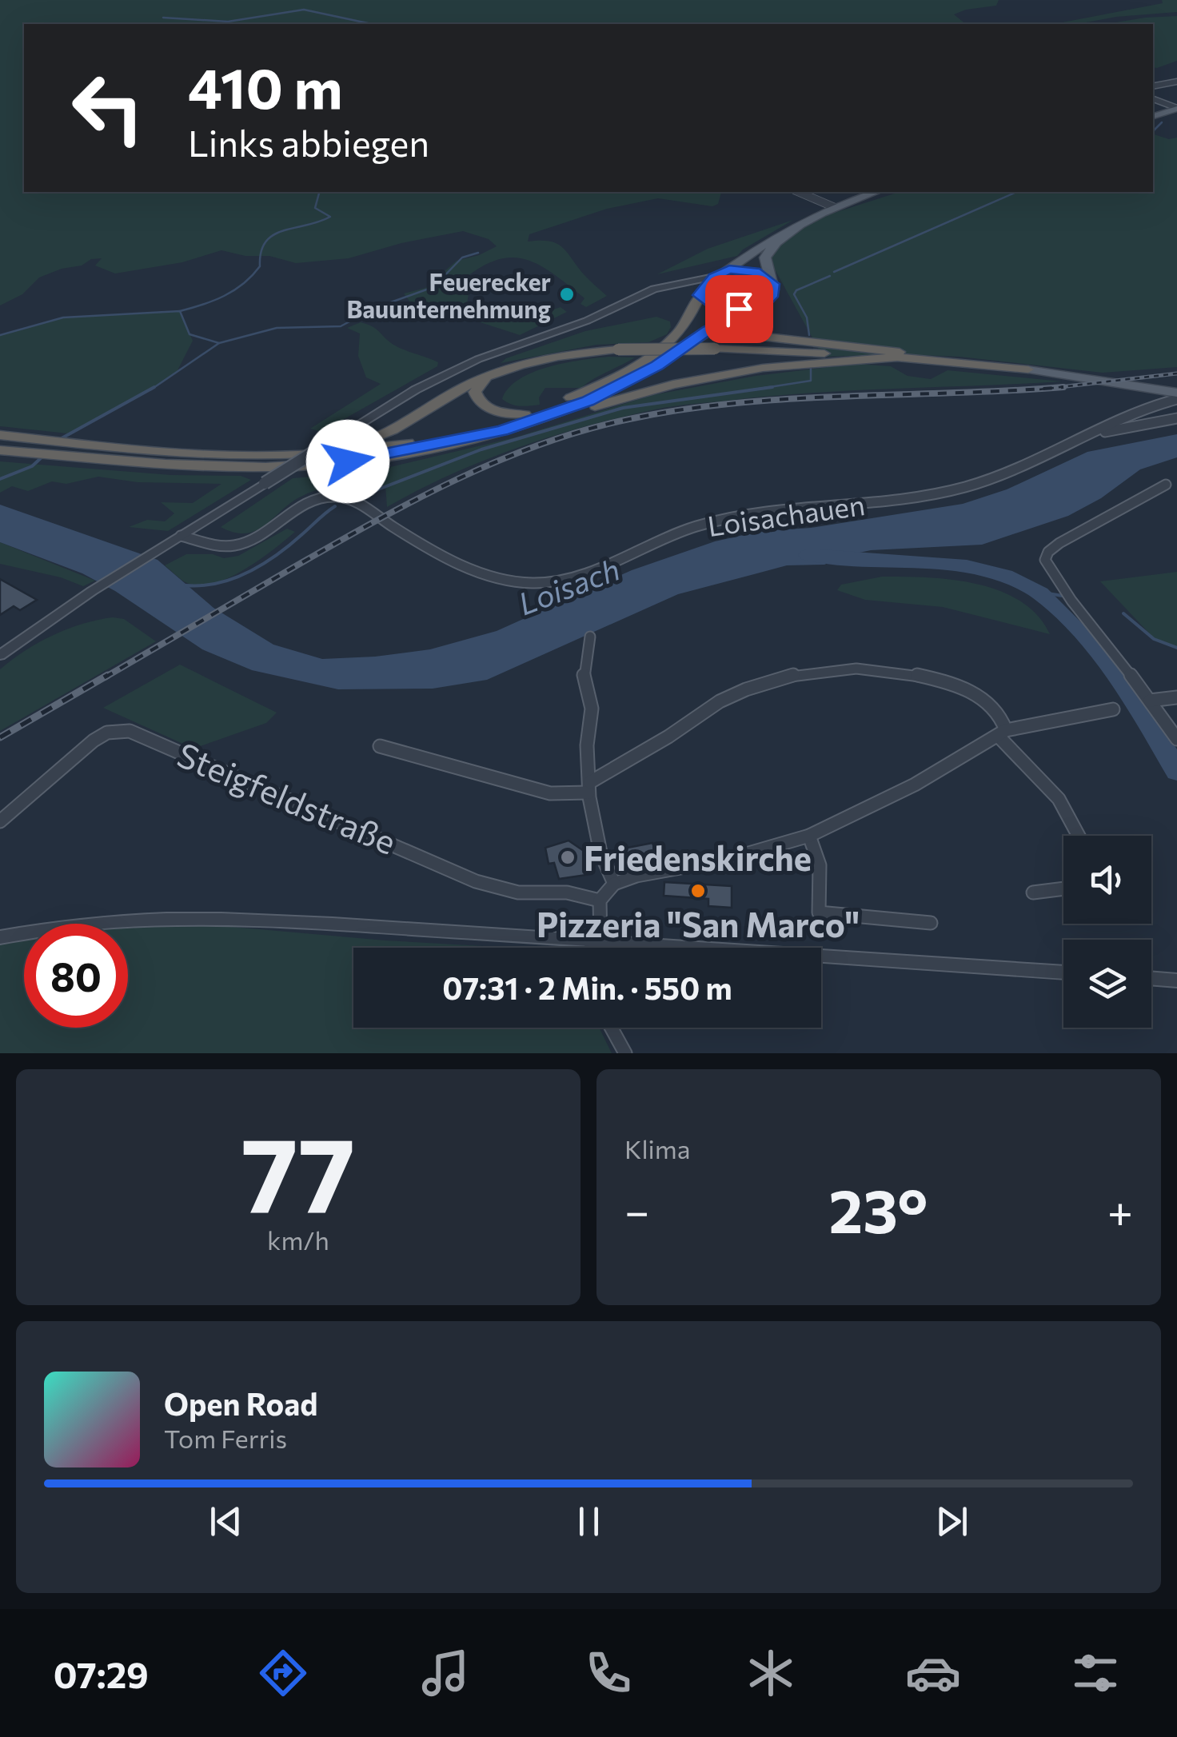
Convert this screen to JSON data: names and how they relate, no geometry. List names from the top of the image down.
{
  "streets": {
    "street": ["Loisachauen", "Steigfeldstraße"]
  },
  "water": ["Loisach"],
  "places": ["Feuerecker Bauunternehmung", "Friedenskirche", "Pizzeria \"San Marco\""],
  "page": {
    "turn": ["410 m", "Links abbiegen"],
    "limit": "80",
    "trip": "07:31 · 2 Min. · 550 m",
    "tile": [
      ["77", "km/h"],
      "Klima"
    ],
    "heat": ["−", "23°", "+"],
    "song": ["Open Road", "Tom Ferris"],
    "tabs": "07:29"
  }
}
